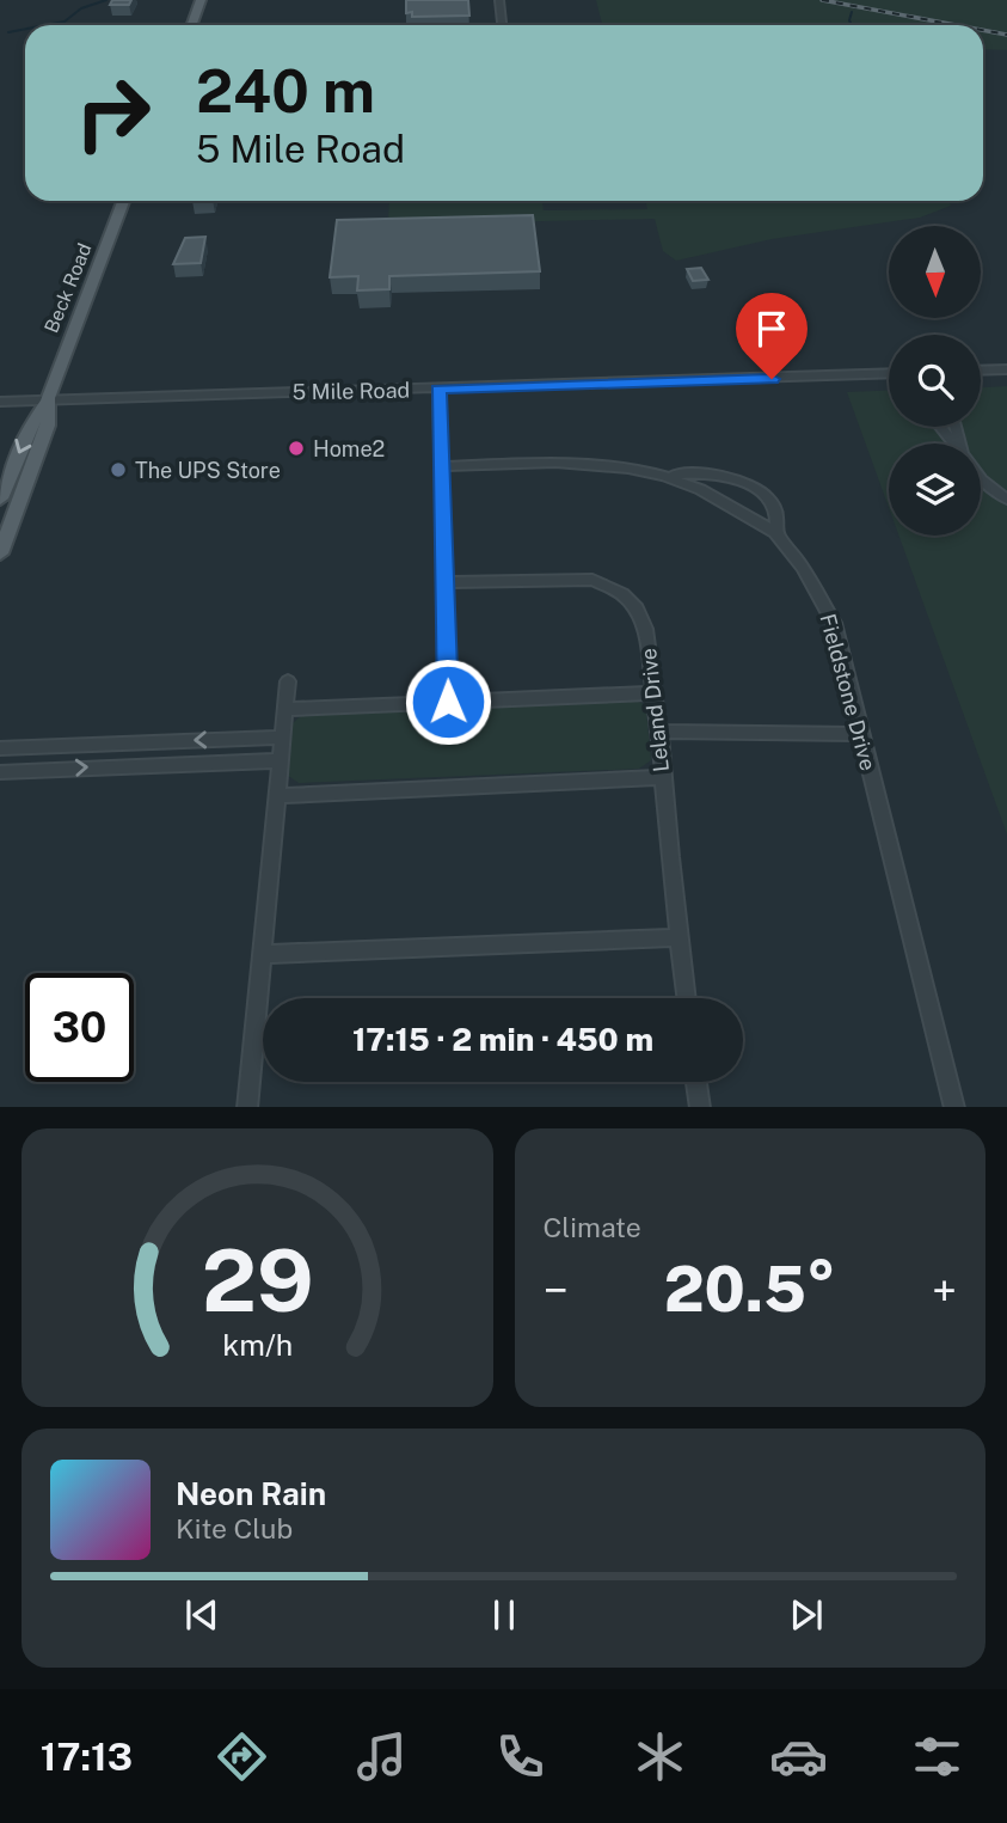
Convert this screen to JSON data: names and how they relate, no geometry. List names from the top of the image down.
{
  "streets": {
    "main road": ["Beck Road"],
    "street": ["5 Mile Road", "Fieldstone Drive", "Leland Drive"]
  },
  "crossings": [
    ["Beck Road", "5 Mile Road"]
  ],
  "places": ["Home2", "The UPS Store"],
  "north": "bottom",
  "page": {
    "turn": ["240 m", "5 Mile Road"],
    "limit": "30",
    "trip": "17:15 · 2 min · 450 m",
    "tile": "Climate",
    "heat": ["−", "20.5°", "+"],
    "song": ["Neon Rain", "Kite Club"],
    "tabs": "17:13",
    "gauge": ["29", "km/h"]
  }
}
